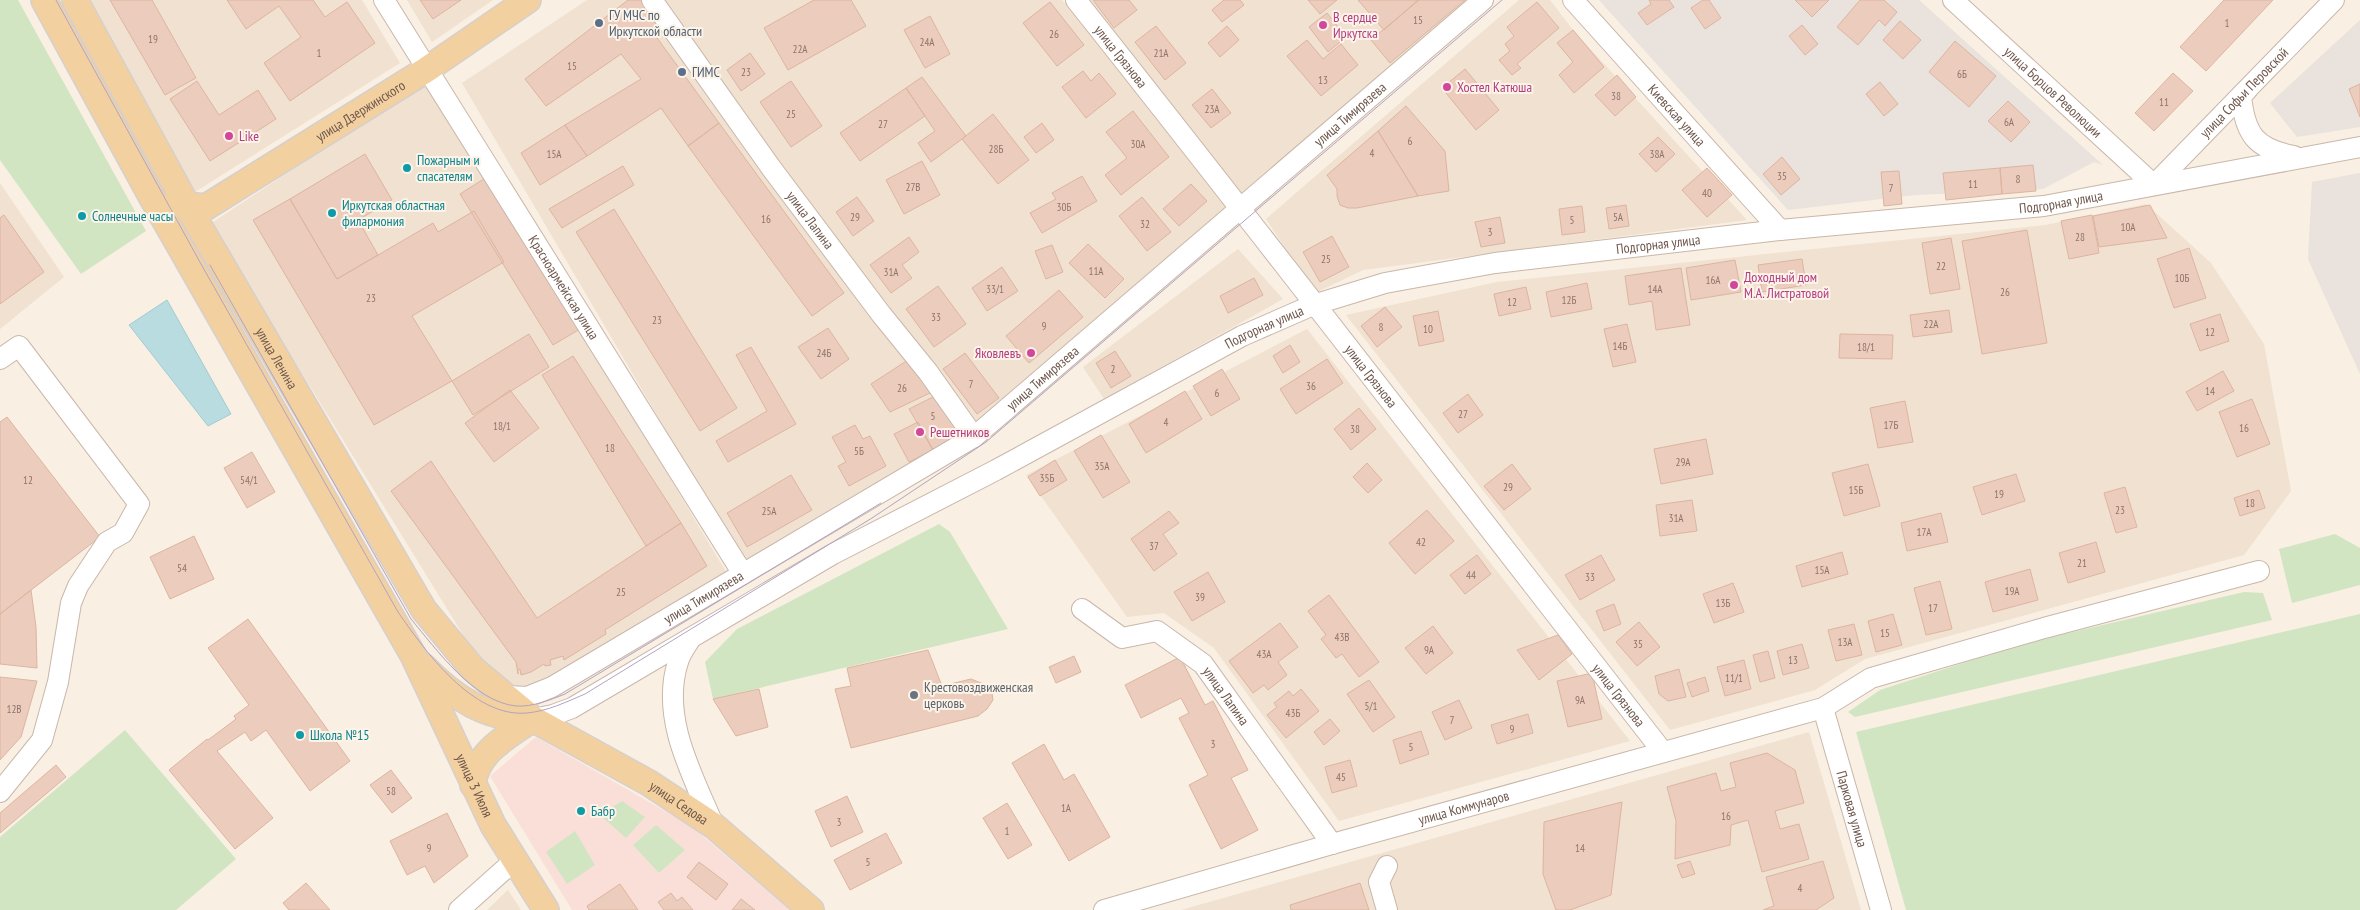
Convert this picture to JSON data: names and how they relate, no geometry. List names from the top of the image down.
{
  "streets": {
    "main road": [
      "улица Дзержинского",
      "улица Ленина",
      "улица 3 Июля",
      "улица Седова"
    ],
    "street": [
      "улица Грязнова",
      "улица Борцов Революции",
      "улица Софьи Перовской",
      "улица Тимирязева",
      "Киевская улица",
      "Подгорная улица",
      "улица Лапина",
      "Красноармейская улица",
      "улица Коммунаров",
      "Парковая улица"
    ]
  },
  "crossings": [
    ["улица Грязнова", "улица Тимирязева"],
    ["улица Грязнова", "Подгорная улица"],
    ["улица Грязнова", "улица Коммунаров"],
    ["улица Борцов Революции", "улица Софьи Перовской"],
    ["улица Борцов Революции", "Подгорная улица"],
    ["улица Софьи Перовской", "Подгорная улица"],
    ["улица Дзержинского", "Красноармейская улица"],
    ["улица Дзержинского", "улица Ленина"],
    ["улица Тимирязева", "Подгорная улица"],
    ["улица Тимирязева", "улица Лапина"],
    ["улица Тимирязева", "Красноармейская улица"],
    ["улица Тимирязева", "улица Ленина"],
    ["улица Тимирязева", "улица Седова"],
    ["Киевская улица", "Подгорная улица"],
    ["улица Лапина", "улица Коммунаров"],
    ["улица Ленина", "улица 3 Июля"],
    ["улица Ленина", "улица Седова"],
    ["улица Коммунаров", "Парковая улица"]
  ],
  "places": [
    "ГУ МЧС по Иркутской области",
    "В сердце Иркутска",
    "ГИМС",
    "Хостел Катюша",
    "Like",
    "Пожарным и спасателям",
    "Иркутская областная филармония",
    "Солнечные часы",
    "Доходный дом М.А. Листратовой",
    "Яковлевъ",
    "Решетников",
    "Крестовоздвиженская церковь",
    "Школа №15",
    "Бабр"
  ],
  "house_numbers": [
    "15",
    "1",
    "26",
    "19",
    "24А",
    "22А",
    "1",
    "21А",
    "15",
    "23",
    "6Б",
    "13",
    "38",
    "11",
    "23А",
    "25",
    "6А",
    "27",
    "6",
    "30А",
    "28Б",
    "4",
    "15А",
    "38А",
    "35",
    "8",
    "11",
    "27В",
    "7",
    "40",
    "30Б",
    "29",
    "5А",
    "16",
    "5",
    "32",
    "10А",
    "3",
    "28",
    "25",
    "22",
    "11А",
    "31А",
    "10Б",
    "16А",
    "33/1",
    "14А",
    "26",
    "23",
    "12Б",
    "12",
    "33",
    "23",
    "22А",
    "9",
    "8",
    "10",
    "12",
    "14Б",
    "18/1",
    "24Б",
    "2",
    "7",
    "36",
    "26",
    "14",
    "6",
    "27",
    "5",
    "4",
    "17Б",
    "18/1",
    "16",
    "38",
    "18",
    "5Б",
    "29А",
    "35А",
    "35Б",
    "12",
    "54/1",
    "29",
    "15Б",
    "19",
    "18",
    "23",
    "25А",
    "31А",
    "17А",
    "42",
    "37",
    "21",
    "54",
    "15А",
    "44",
    "33",
    "19А",
    "25",
    "39",
    "13Б",
    "17",
    "15",
    "43В",
    "13А",
    "35",
    "9А",
    "43А",
    "13",
    "11/1",
    "9А",
    "5/1",
    "12В",
    "43Б",
    "7",
    "9",
    "3",
    "5",
    "45",
    "58",
    "1А",
    "16",
    "3",
    "1",
    "9",
    "14",
    "5",
    "4"
  ]
}
